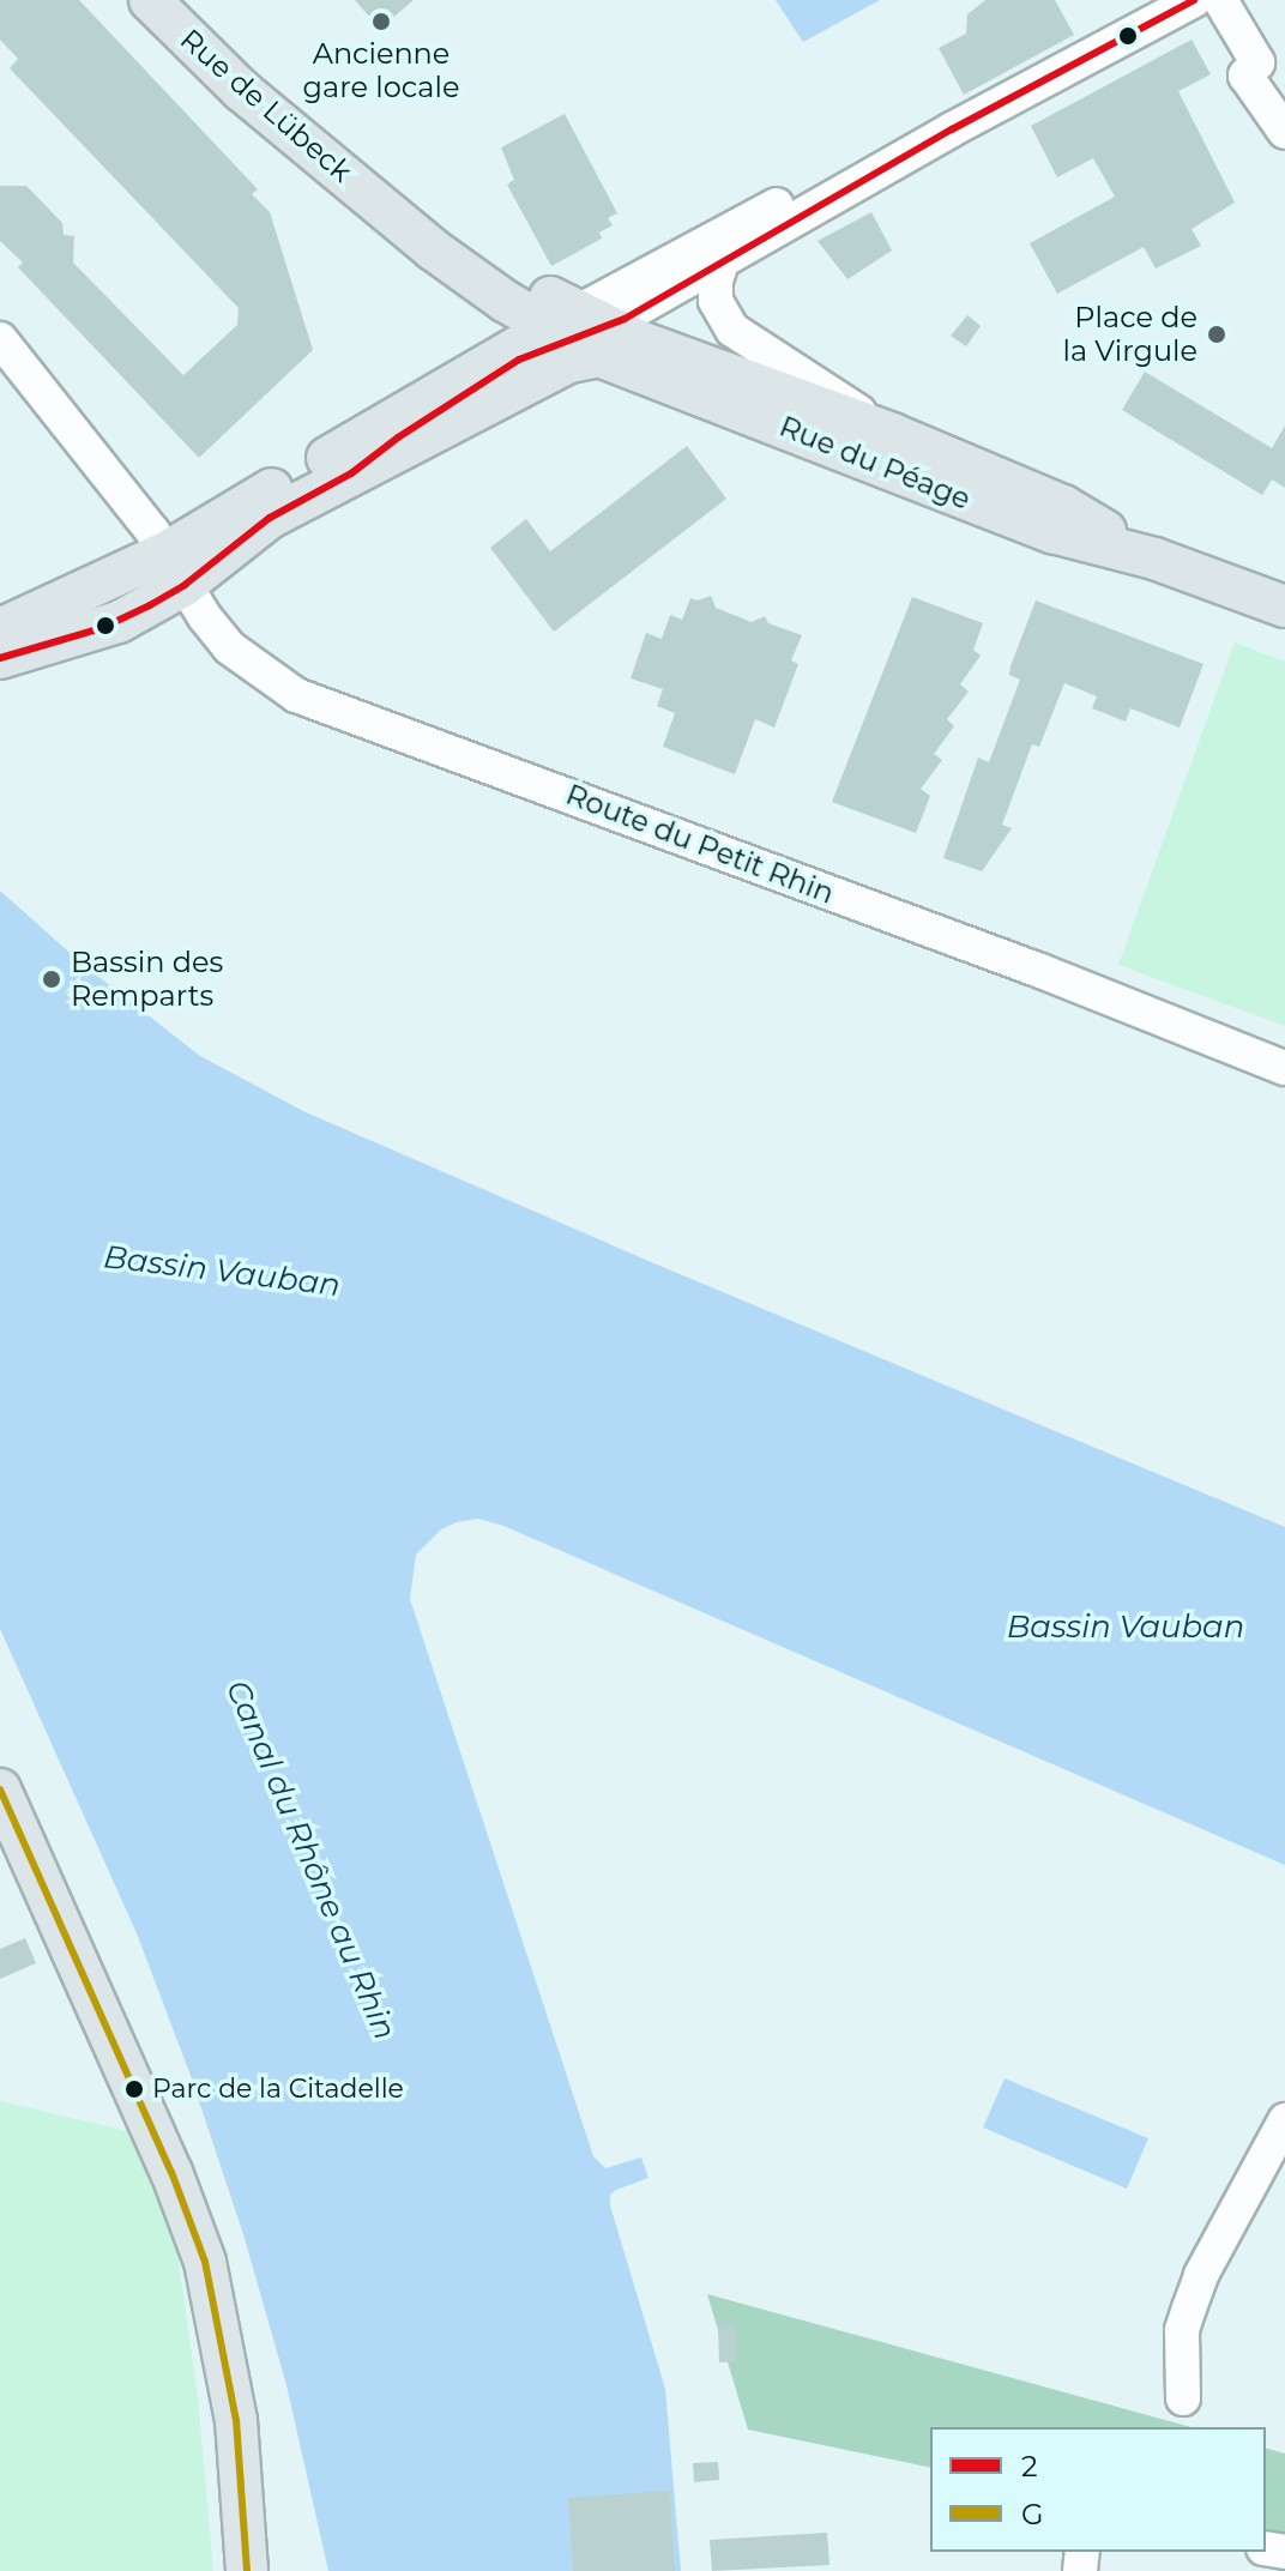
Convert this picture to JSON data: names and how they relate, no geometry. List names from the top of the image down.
{
  "streets": {
    "main road": ["Rue de Lübeck", "Rue du Péage"],
    "street": ["Route du Petit Rhin"]
  },
  "crossings": [
    ["Rue de Lübeck", "Rue du Péage"]
  ],
  "water": ["Bassin Vauban", "Canal du Rhône au Rhin"],
  "places": [
    "Ancienne gare locale",
    "Place de la Virgule",
    "Bassin des Remparts",
    "Parc de la Citadelle"
  ],
  "lines": ["transit line 2", "transit line G"],
  "legend": ["2", "G"]
}
